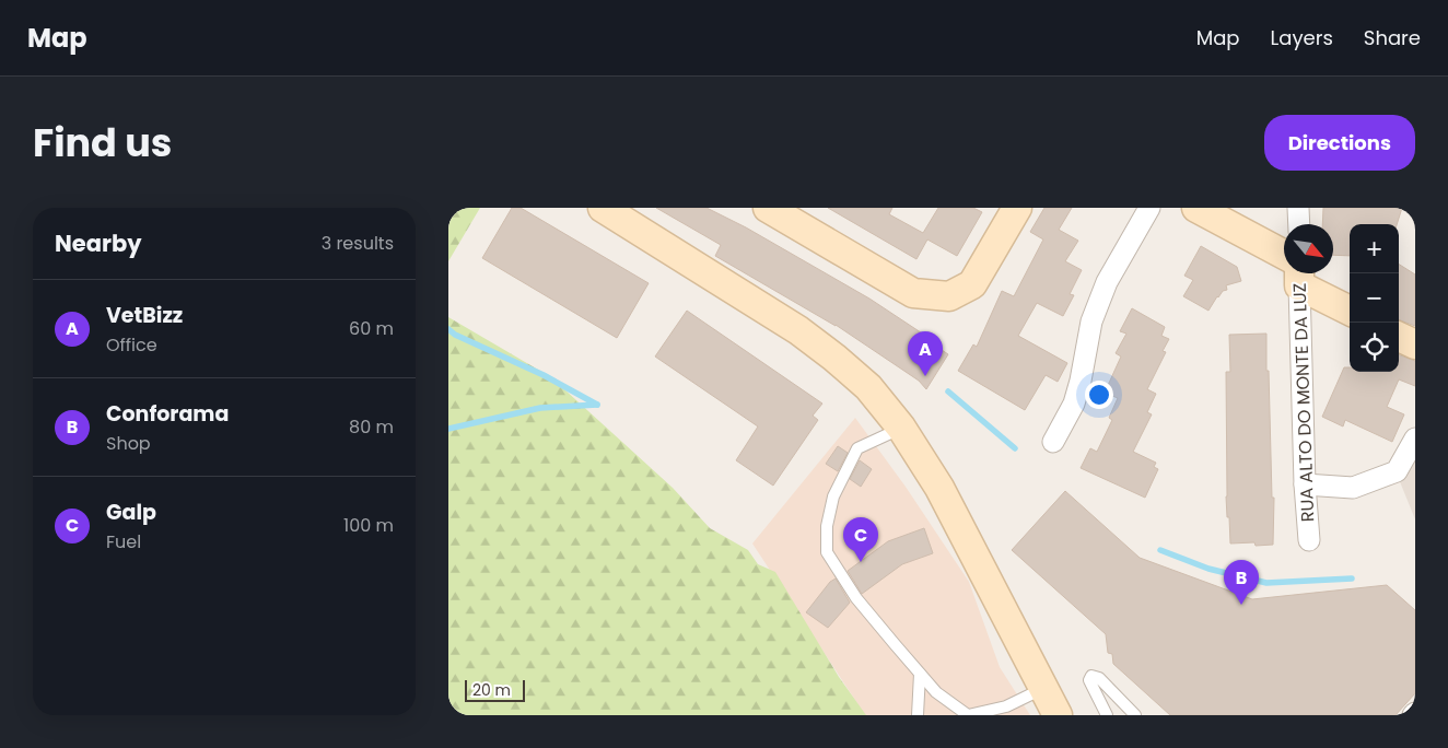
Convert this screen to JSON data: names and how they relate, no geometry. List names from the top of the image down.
{
  "streets": {
    "street": ["RUA ALTO DO MONTE DA LUZ"]
  },
  "scale_bar": "20 m",
  "north": "bottom right",
  "page": {
    "header": "Map",
    "nav": ["Map", "Layers", "Share"],
    "title": "Find us",
    "buttons": "Directions",
    "heading": ["Nearby", "3 results"],
    "map_buttons": ["+", "−"],
    "list": [
      {
        "mark": "A",
        "name": "VetBizz",
        "note": "Office",
        "value": "60 m"
      },
      {
        "mark": "B",
        "name": "Conforama",
        "note": "Shop",
        "value": "80 m"
      },
      {
        "mark": "C",
        "name": "Galp",
        "note": "Fuel",
        "value": "100 m"
      }
    ],
    "pins": ["A", "C", "B"],
    "scale": "20 m"
  }
}
